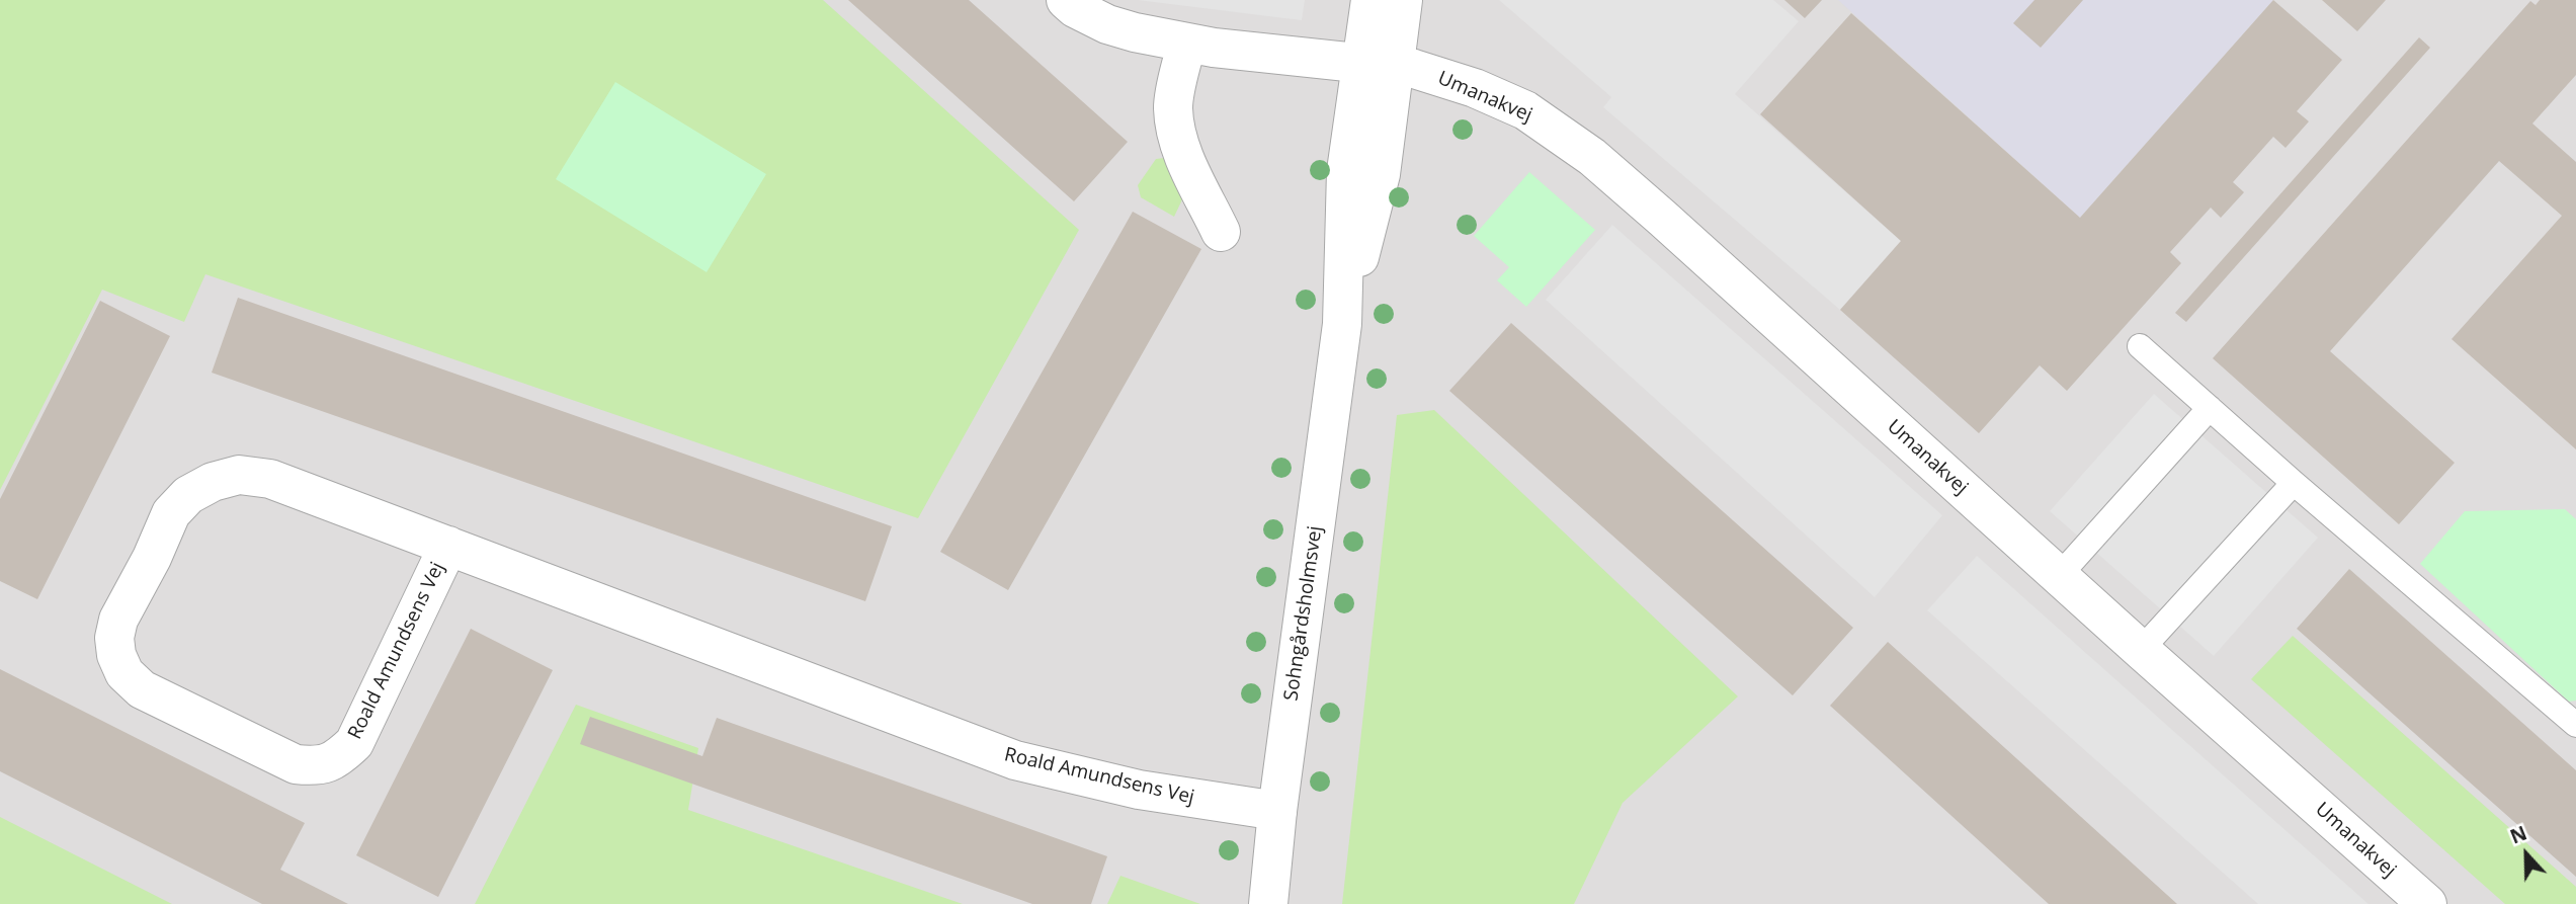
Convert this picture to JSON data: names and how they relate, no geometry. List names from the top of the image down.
{
  "streets": {
    "street": ["Umanakvej", "Sohngårdsholmsvej", "Roald Amundsens Vej"]
  },
  "crossings": [
    ["Umanakvej", "Sohngårdsholmsvej"],
    ["Sohngårdsholmsvej", "Roald Amundsens Vej"]
  ],
  "north": "top"
}
